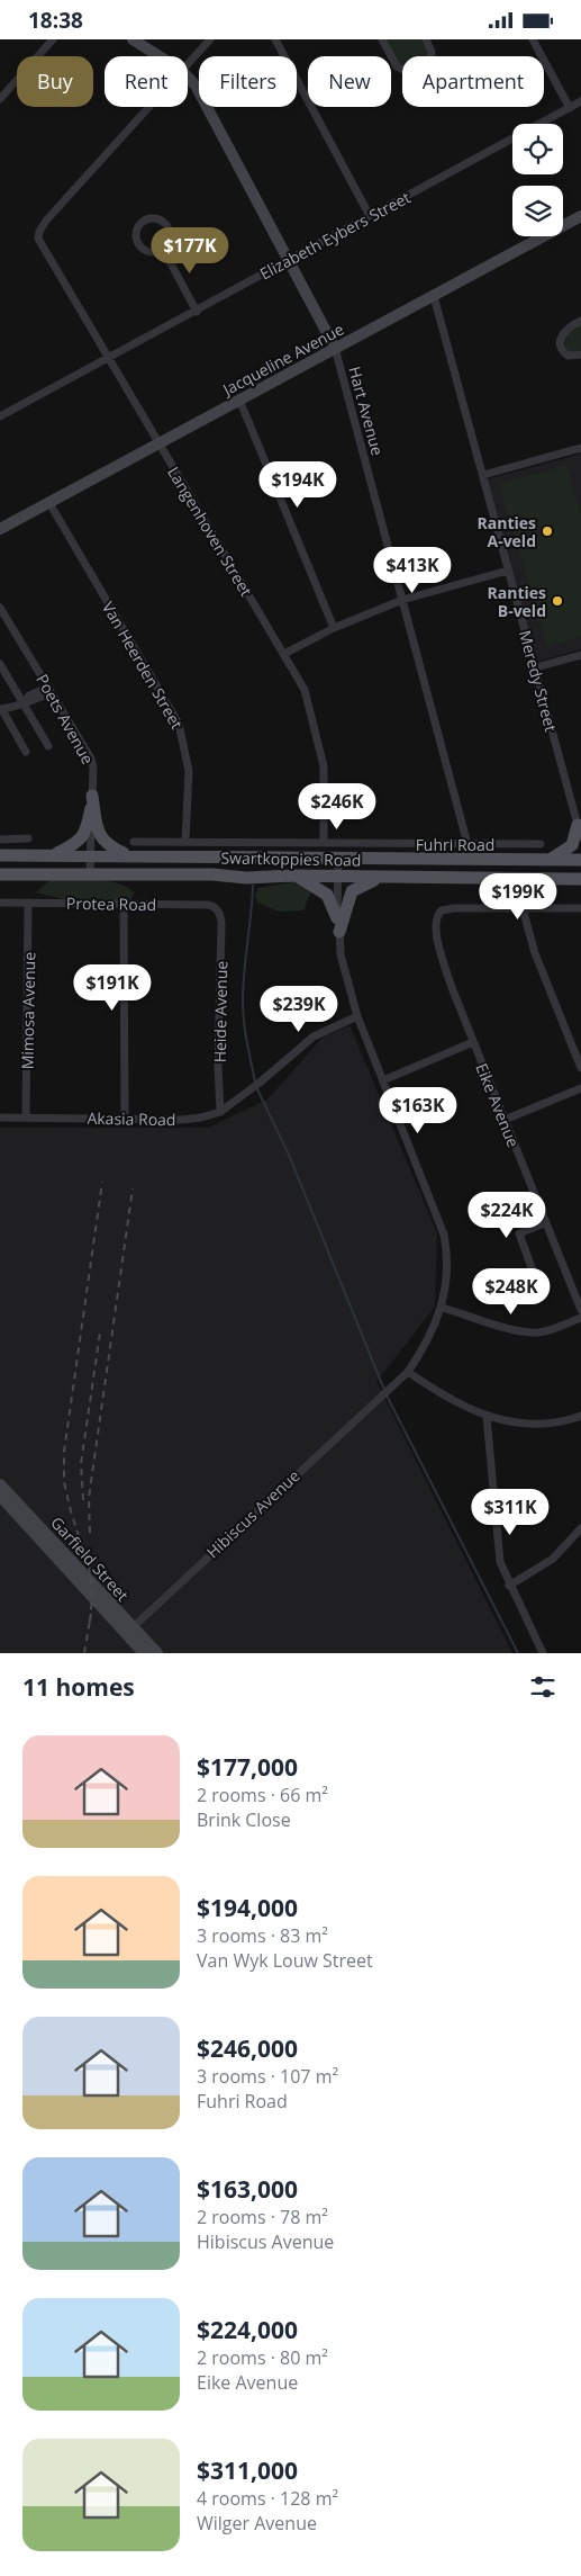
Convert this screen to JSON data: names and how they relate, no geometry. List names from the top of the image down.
{
  "streets": {
    "main road": ["Swartkoppies Road"],
    "street": [
      "Elizabeth Eybers Street",
      "Jacqueline Avenue",
      "Hart Avenue",
      "Langenhoven Street",
      "Van Heerden Street",
      "Meredy Street",
      "Poets Avenue",
      "Fuhri Road",
      "Protea Road",
      "Mimosa Avenue",
      "Heide Avenue",
      "Eike Avenue",
      "Akasia Road",
      "Hibiscus Avenue",
      "Garfield Street"
    ]
  },
  "crossings": [
    ["Elizabeth Eybers Street", "Hart Avenue"],
    ["Elizabeth Eybers Street", "Langenhoven Street"],
    ["Jacqueline Avenue", "Hart Avenue"],
    ["Jacqueline Avenue", "Langenhoven Street"],
    ["Jacqueline Avenue", "Van Heerden Street"],
    ["Jacqueline Avenue", "Meredy Street"],
    ["Hart Avenue", "Fuhri Road"],
    ["Langenhoven Street", "Fuhri Road"],
    ["Van Heerden Street", "Fuhri Road"],
    ["Poets Avenue", "Swartkoppies Road"],
    ["Protea Road", "Mimosa Avenue"],
    ["Protea Road", "Heide Avenue"],
    ["Mimosa Avenue", "Akasia Road"],
    ["Heide Avenue", "Akasia Road"],
    ["Hibiscus Avenue", "Garfield Street"]
  ],
  "places": ["Ranties A-veld", "Ranties B-veld"],
  "page": {
    "status": "18:38",
    "chip": [
      "Buy",
      "Rent",
      "Filters",
      "New",
      "Apartment"
    ],
    "price": [
      "$177K",
      "$194K",
      "$413K",
      "$246K",
      "$199K",
      "$191K",
      "$239K",
      "$163K",
      "$224K",
      "$248K",
      "$311K"
    ],
    "heading": "11 homes",
    "list": [
      {
        "name": "$177,000",
        "note": "2 rooms · 66 m² · Brink Close"
      },
      {
        "name": "$194,000",
        "note": "3 rooms · 83 m² · Van Wyk Louw Street"
      },
      {
        "name": "$246,000",
        "note": "3 rooms · 107 m² · Fuhri Road"
      },
      {
        "name": "$163,000",
        "note": "2 rooms · 78 m² · Hibiscus Avenue"
      },
      {
        "name": "$224,000",
        "note": "2 rooms · 80 m² · Eike Avenue"
      },
      {
        "name": "$311,000",
        "note": "4 rooms · 128 m² · Wilger Avenue"
      }
    ]
  }
}
